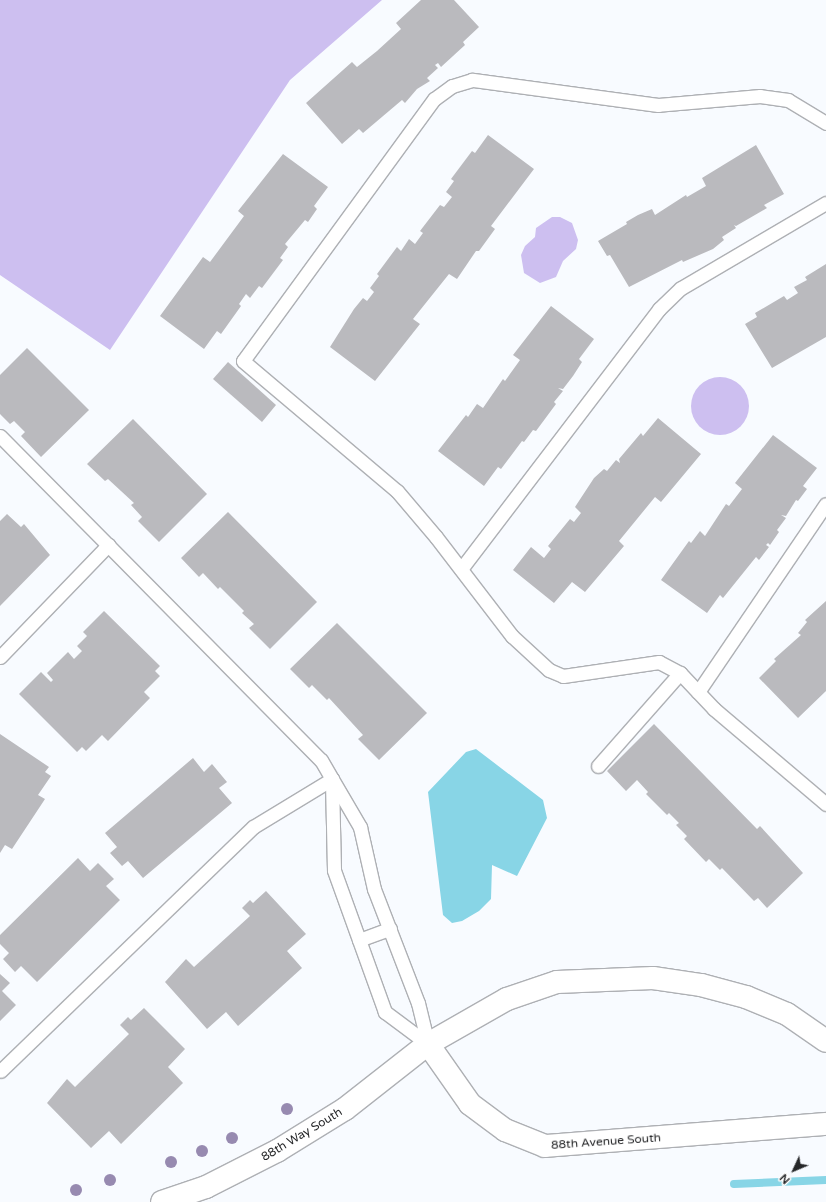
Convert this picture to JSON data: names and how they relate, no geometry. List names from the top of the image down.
{
  "streets": {
    "street": ["88th Way South", "88th Avenue South"]
  },
  "crossings": [
    ["88th Way South", "88th Avenue South"]
  ],
  "north": "bottom left"
}
